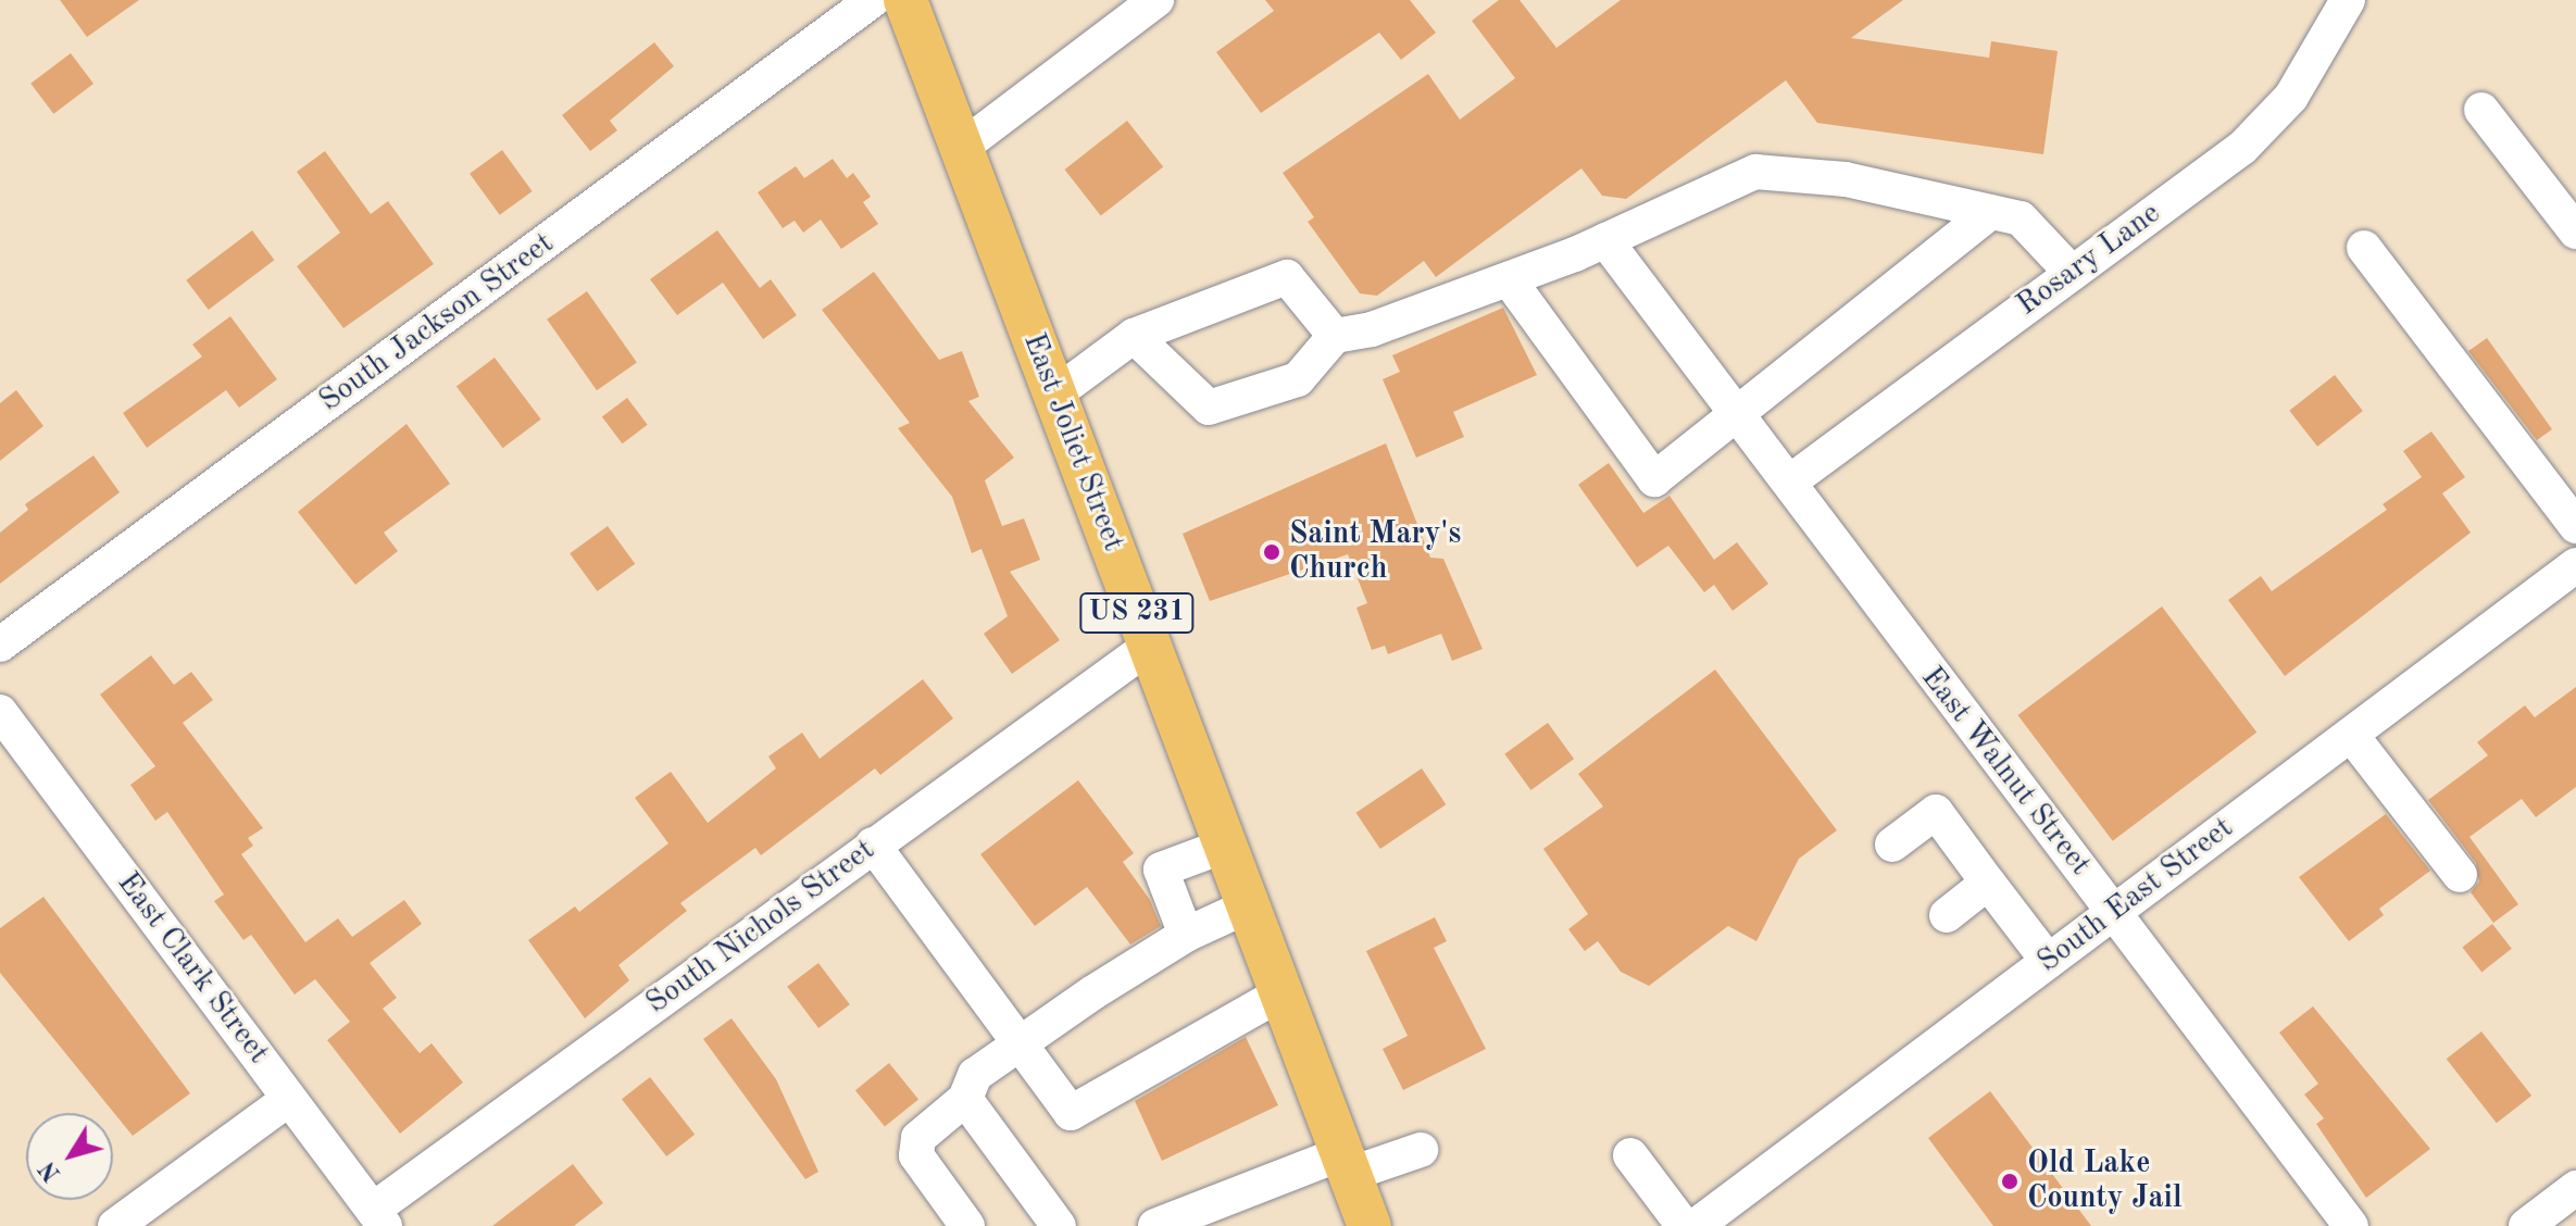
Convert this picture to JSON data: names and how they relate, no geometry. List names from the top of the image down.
{
  "streets": {
    "main road": ["East Joliet Street", "US 231"],
    "street": [
      "Rosary Lane",
      "South Jackson Street",
      "East Walnut Street",
      "South East Street",
      "South Nichols Street",
      "East Clark Street"
    ]
  },
  "crossings": [
    ["Rosary Lane", "East Walnut Street"],
    ["East Joliet Street", "South Nichols Street"],
    ["East Walnut Street", "South East Street"],
    ["South Nichols Street", "East Clark Street"]
  ],
  "places": ["Saint Mary's Church", "Old Lake County Jail"],
  "north": "bottom left"
}
